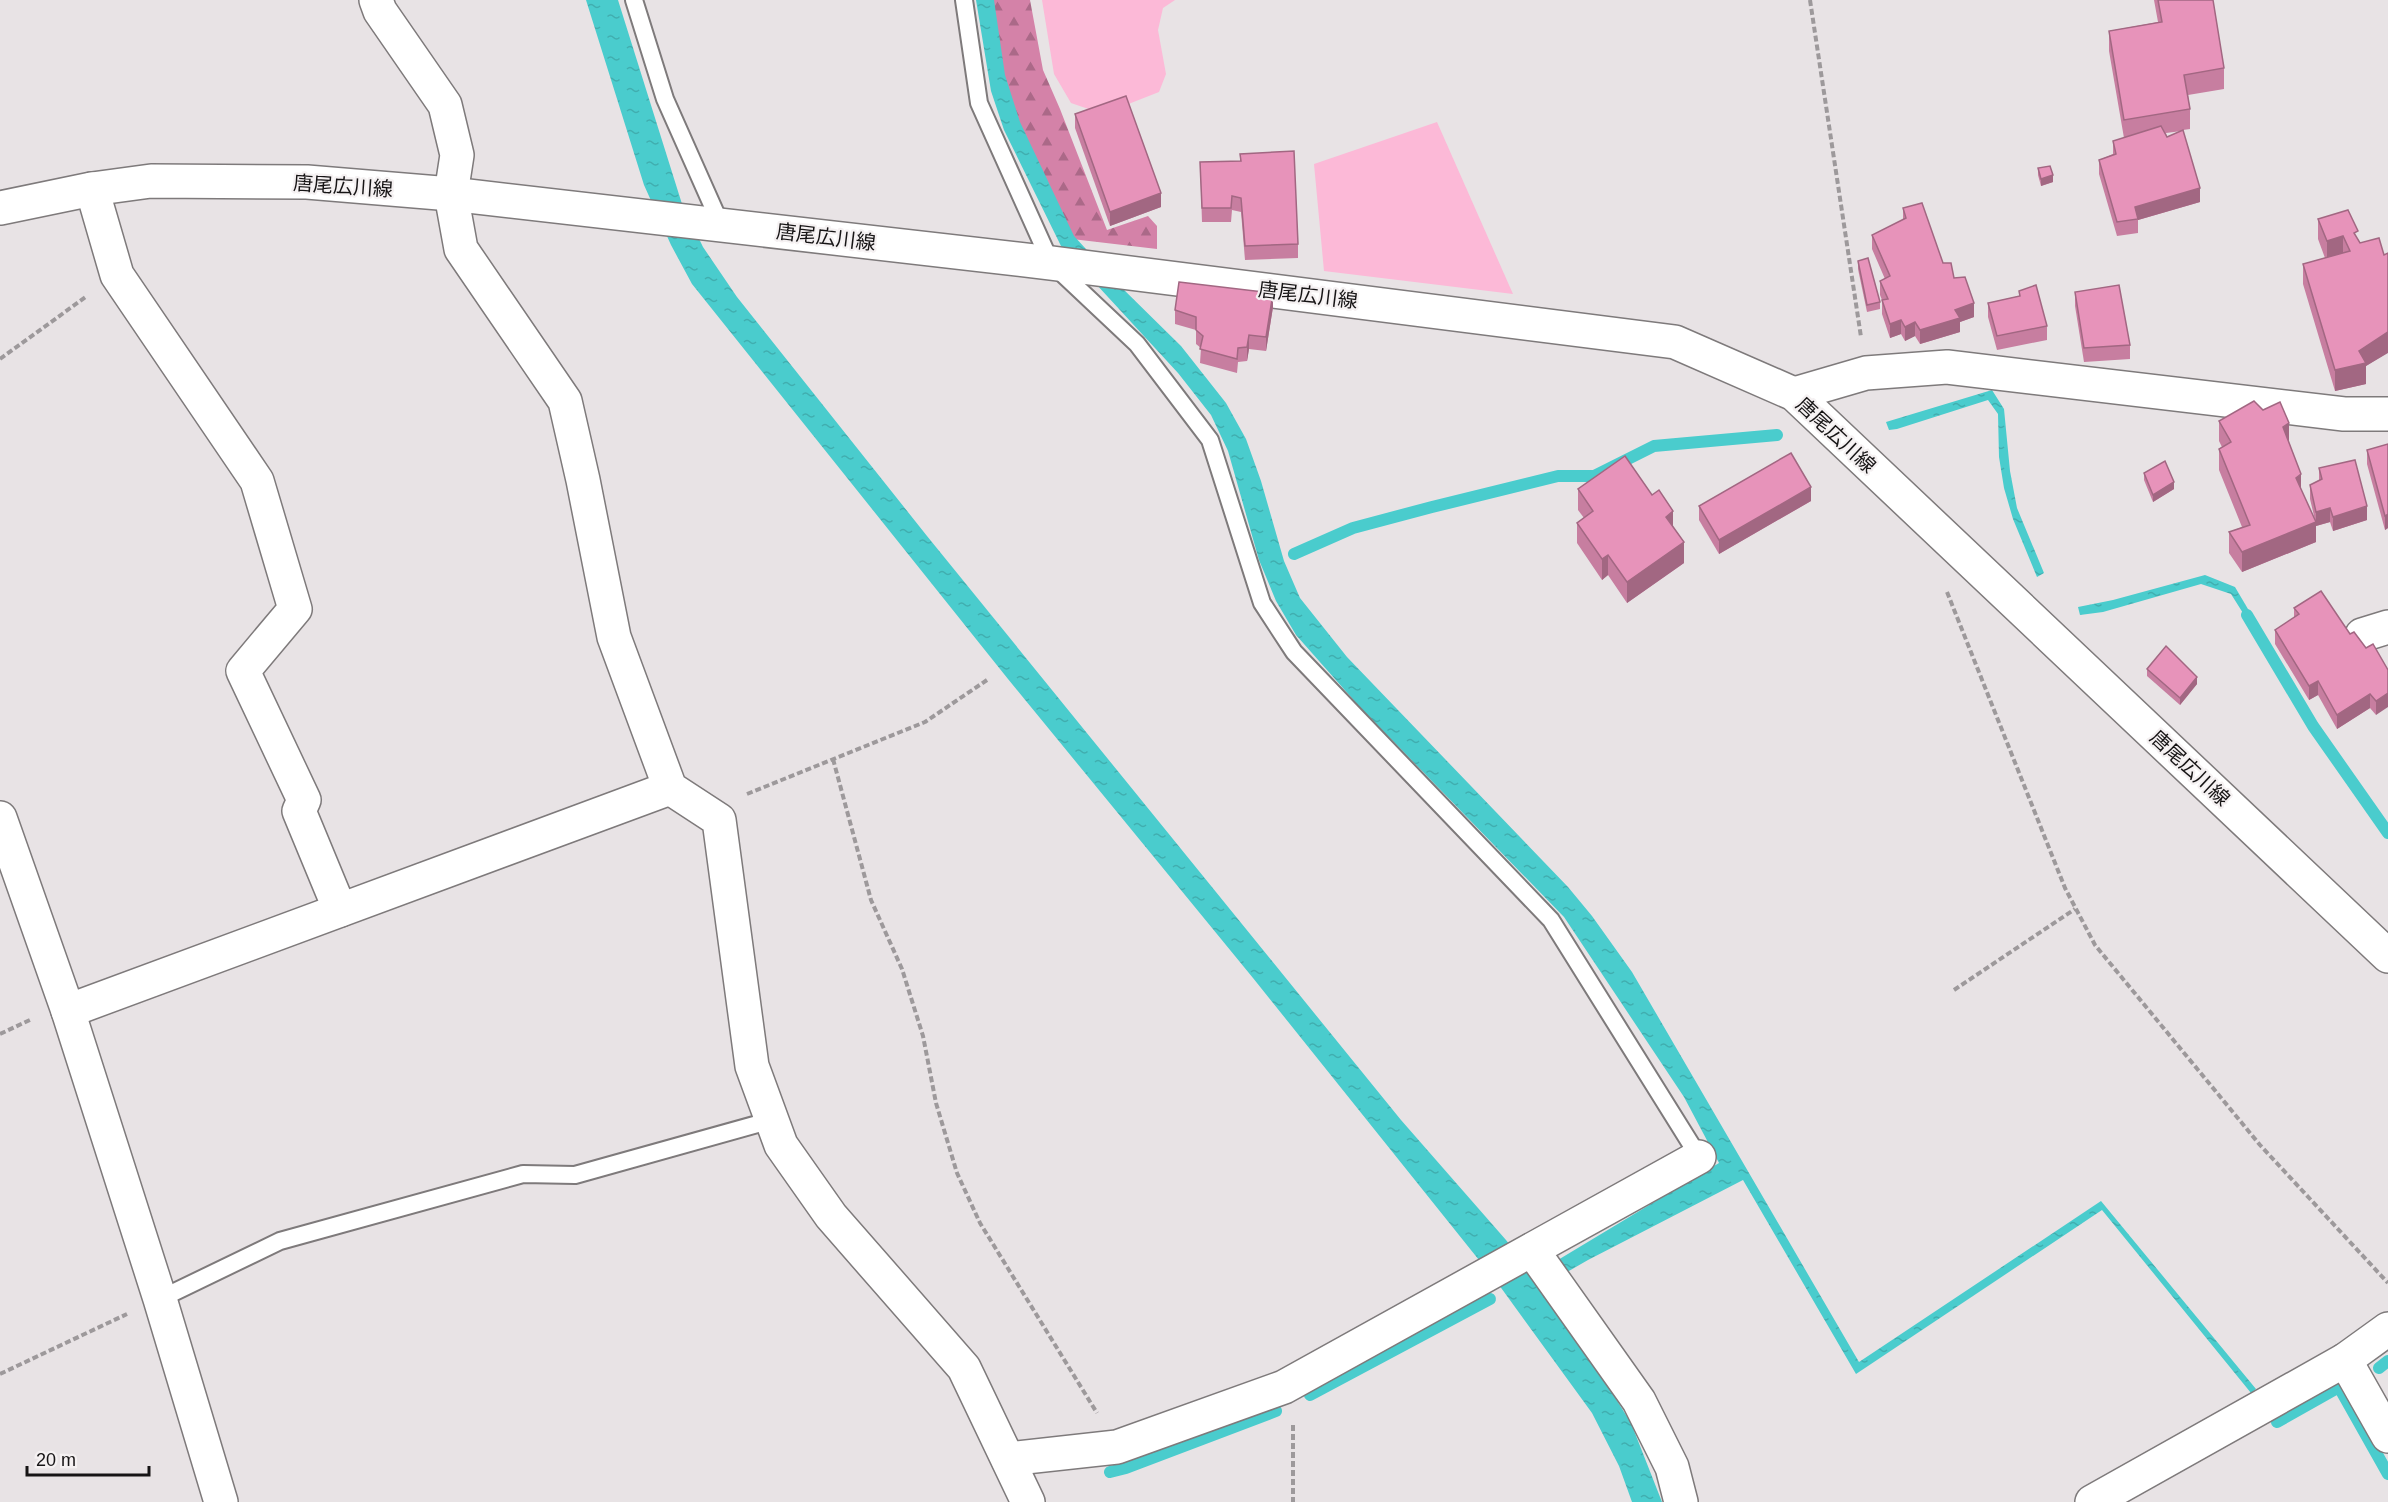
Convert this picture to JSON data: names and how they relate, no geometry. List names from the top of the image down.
{
  "streets": {
    "street": ["唐尾広川線"]
  },
  "scale_bar": "20 m"
}
